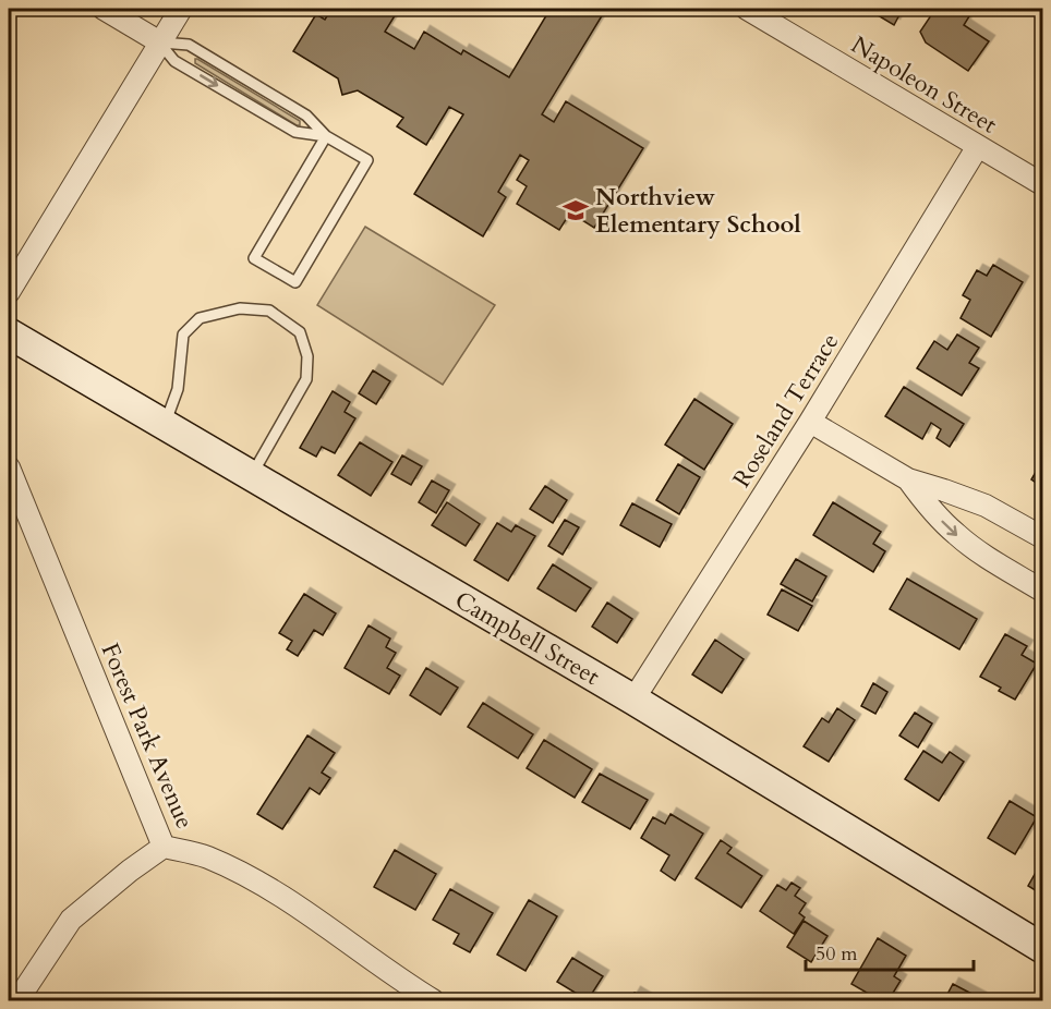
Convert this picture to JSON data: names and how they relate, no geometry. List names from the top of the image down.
{
  "streets": {
    "main road": ["Campbell Street"],
    "street": ["Napoleon Street", "Roseland Terrace", "Forest Park Avenue"]
  },
  "crossings": [
    ["Napoleon Street", "Roseland Terrace"],
    ["Roseland Terrace", "Campbell Street"]
  ],
  "places": {
    "school or university": ["Northview Elementary School"]
  },
  "scale_bar": "50 m"
}
